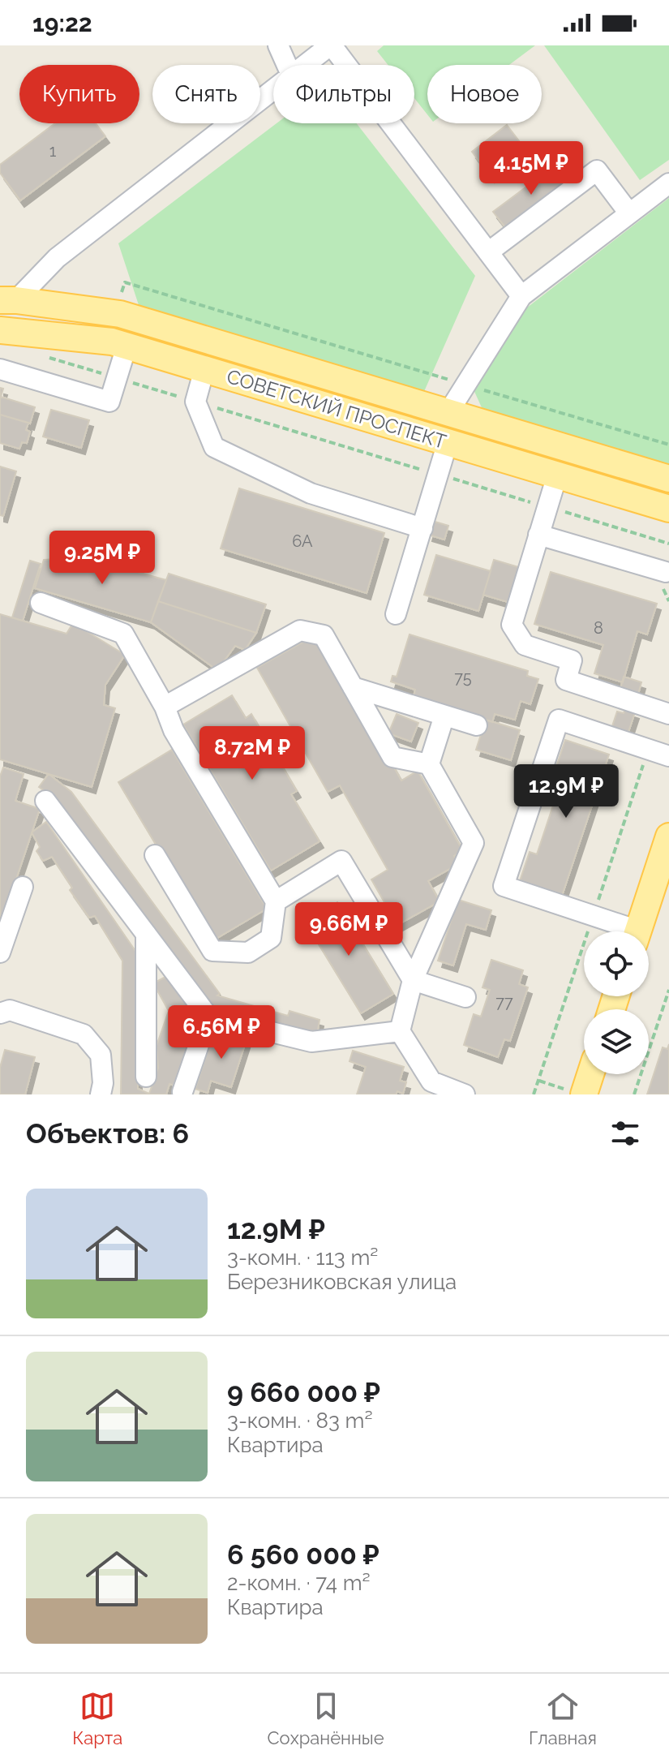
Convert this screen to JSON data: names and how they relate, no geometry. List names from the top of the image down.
{
  "streets": {
    "main road": ["СОВЕТСКИЙ ПРОСПЕКТ"]
  },
  "house_numbers": [
    "1",
    "6А",
    "8",
    "75",
    "77"
  ],
  "page": {
    "status": "19:22",
    "chip": [
      "Купить",
      "Снять",
      "Фильтры",
      "Новое"
    ],
    "price": [
      "4.15M ₽",
      "9.25M ₽",
      "8.72M ₽",
      "12.9M ₽",
      "9.66M ₽",
      "6.56M ₽"
    ],
    "heading": "Объектов: 6",
    "list": [
      {
        "name": "12.9M ₽",
        "note": "3-комн. · 113 m² · Березниковская улица"
      },
      {
        "name": "9 660 000 ₽",
        "note": "3-комн. · 83 m² · Квартира"
      },
      {
        "name": "6 560 000 ₽",
        "note": "2-комн. · 74 m² · Квартира"
      }
    ],
    "tabs": ["Карта", "Сохранённые", "Главная"]
  }
}
